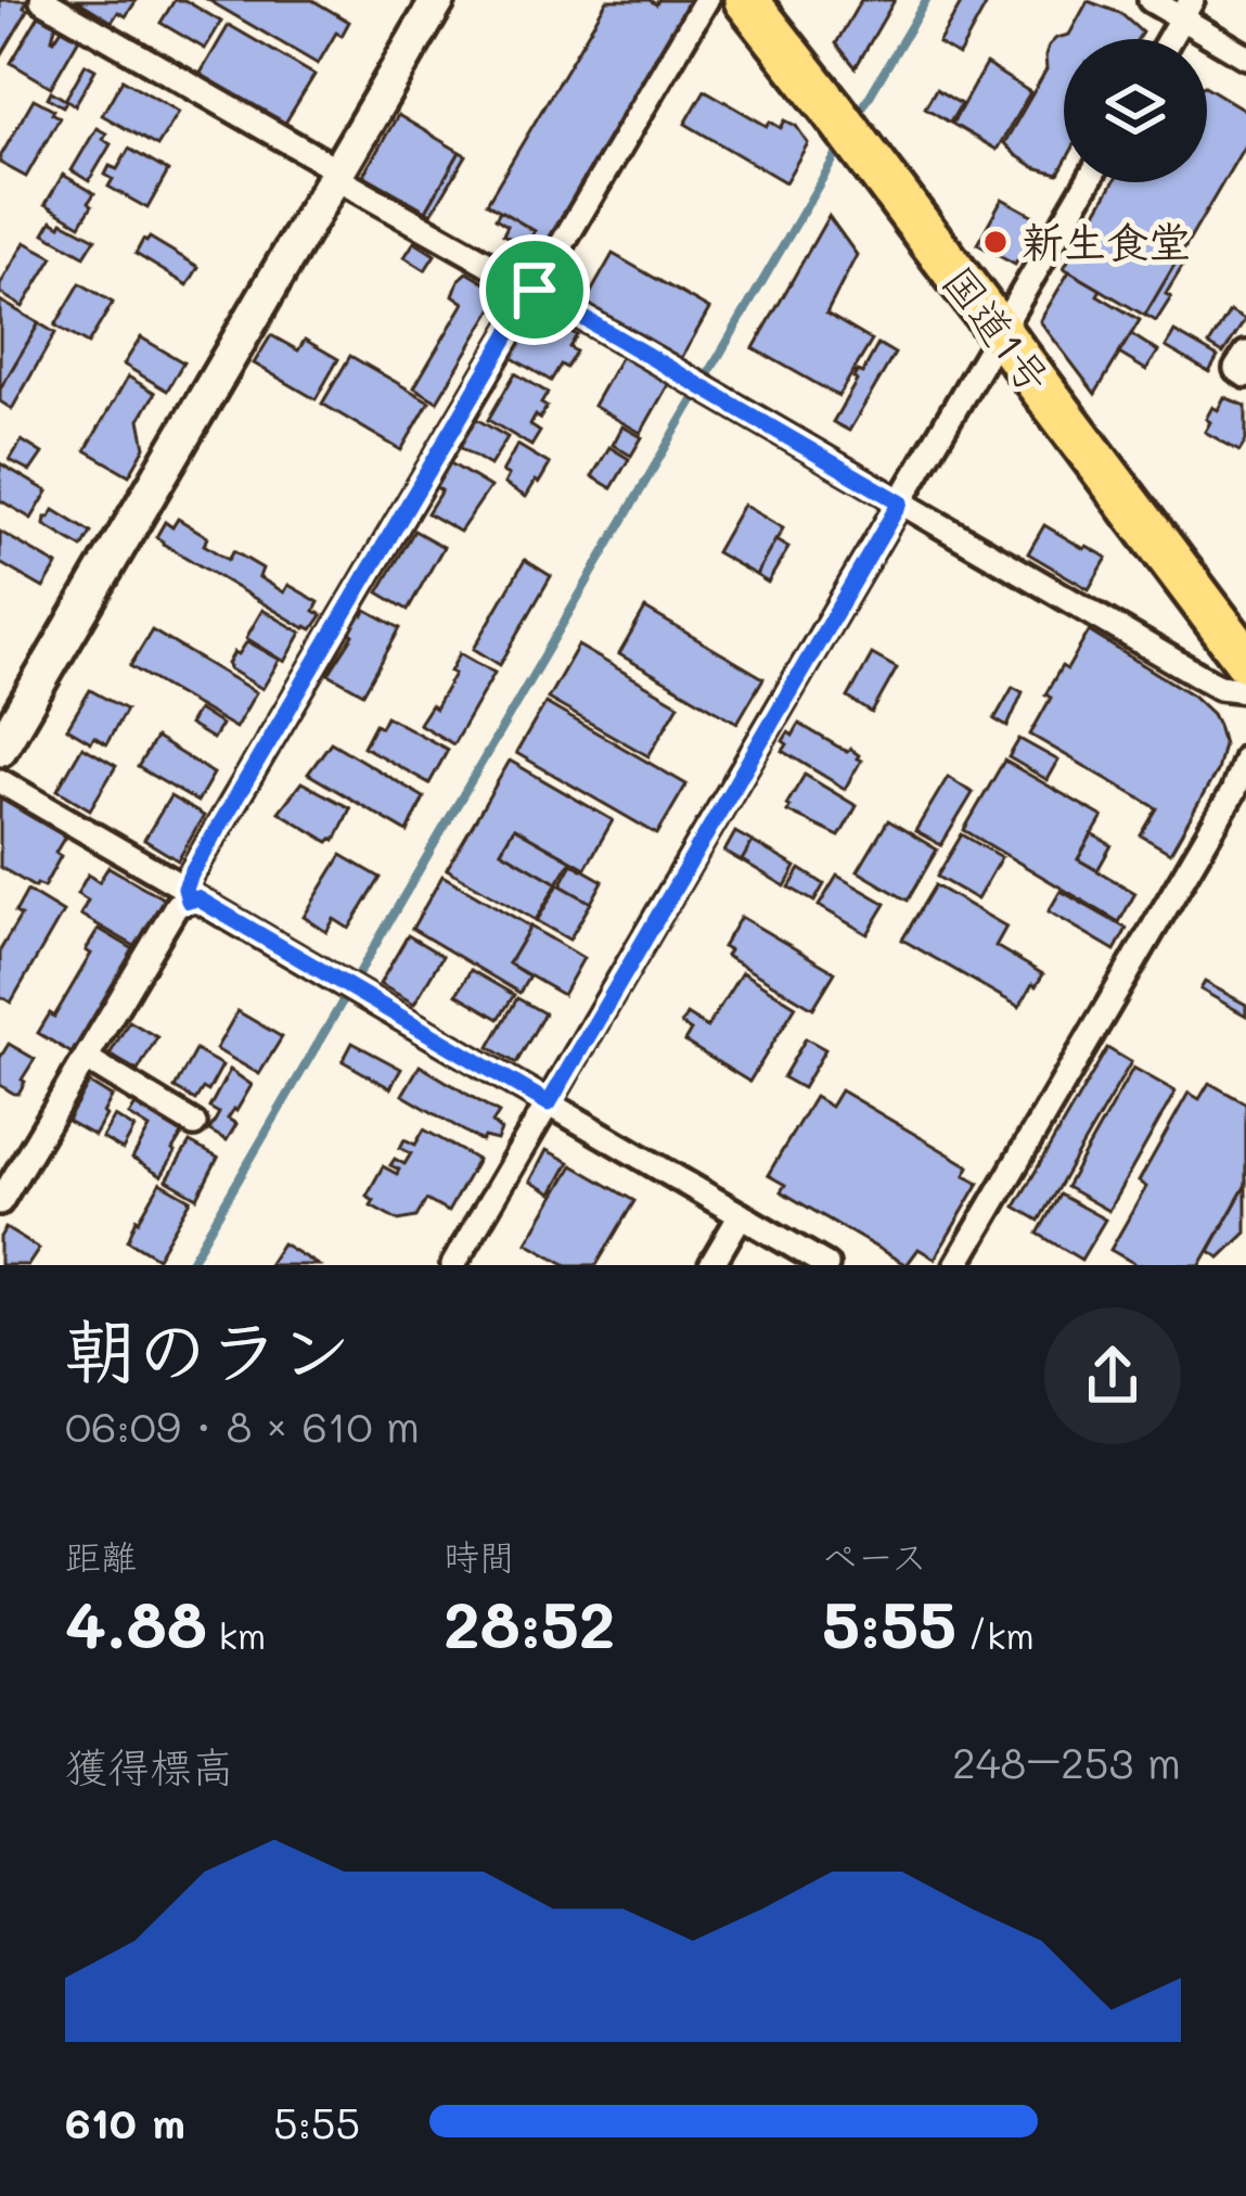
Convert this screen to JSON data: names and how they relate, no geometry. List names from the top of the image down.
{
  "streets": {
    "highway": ["国道1号"]
  },
  "places": ["新生食堂"],
  "page": {
    "heading": ["朝のラン", "06:09 · 8 × 610 m"],
    "stats": [
      ["距離", "4.88 km"],
      ["時間", "28:52"],
      ["ペース", "5:55 /km"]
    ],
    "chart": ["獲得標高", "248–253 m"],
    "list": [
      {
        "name": "610 m",
        "note": "5:55"
      }
    ]
  }
}
